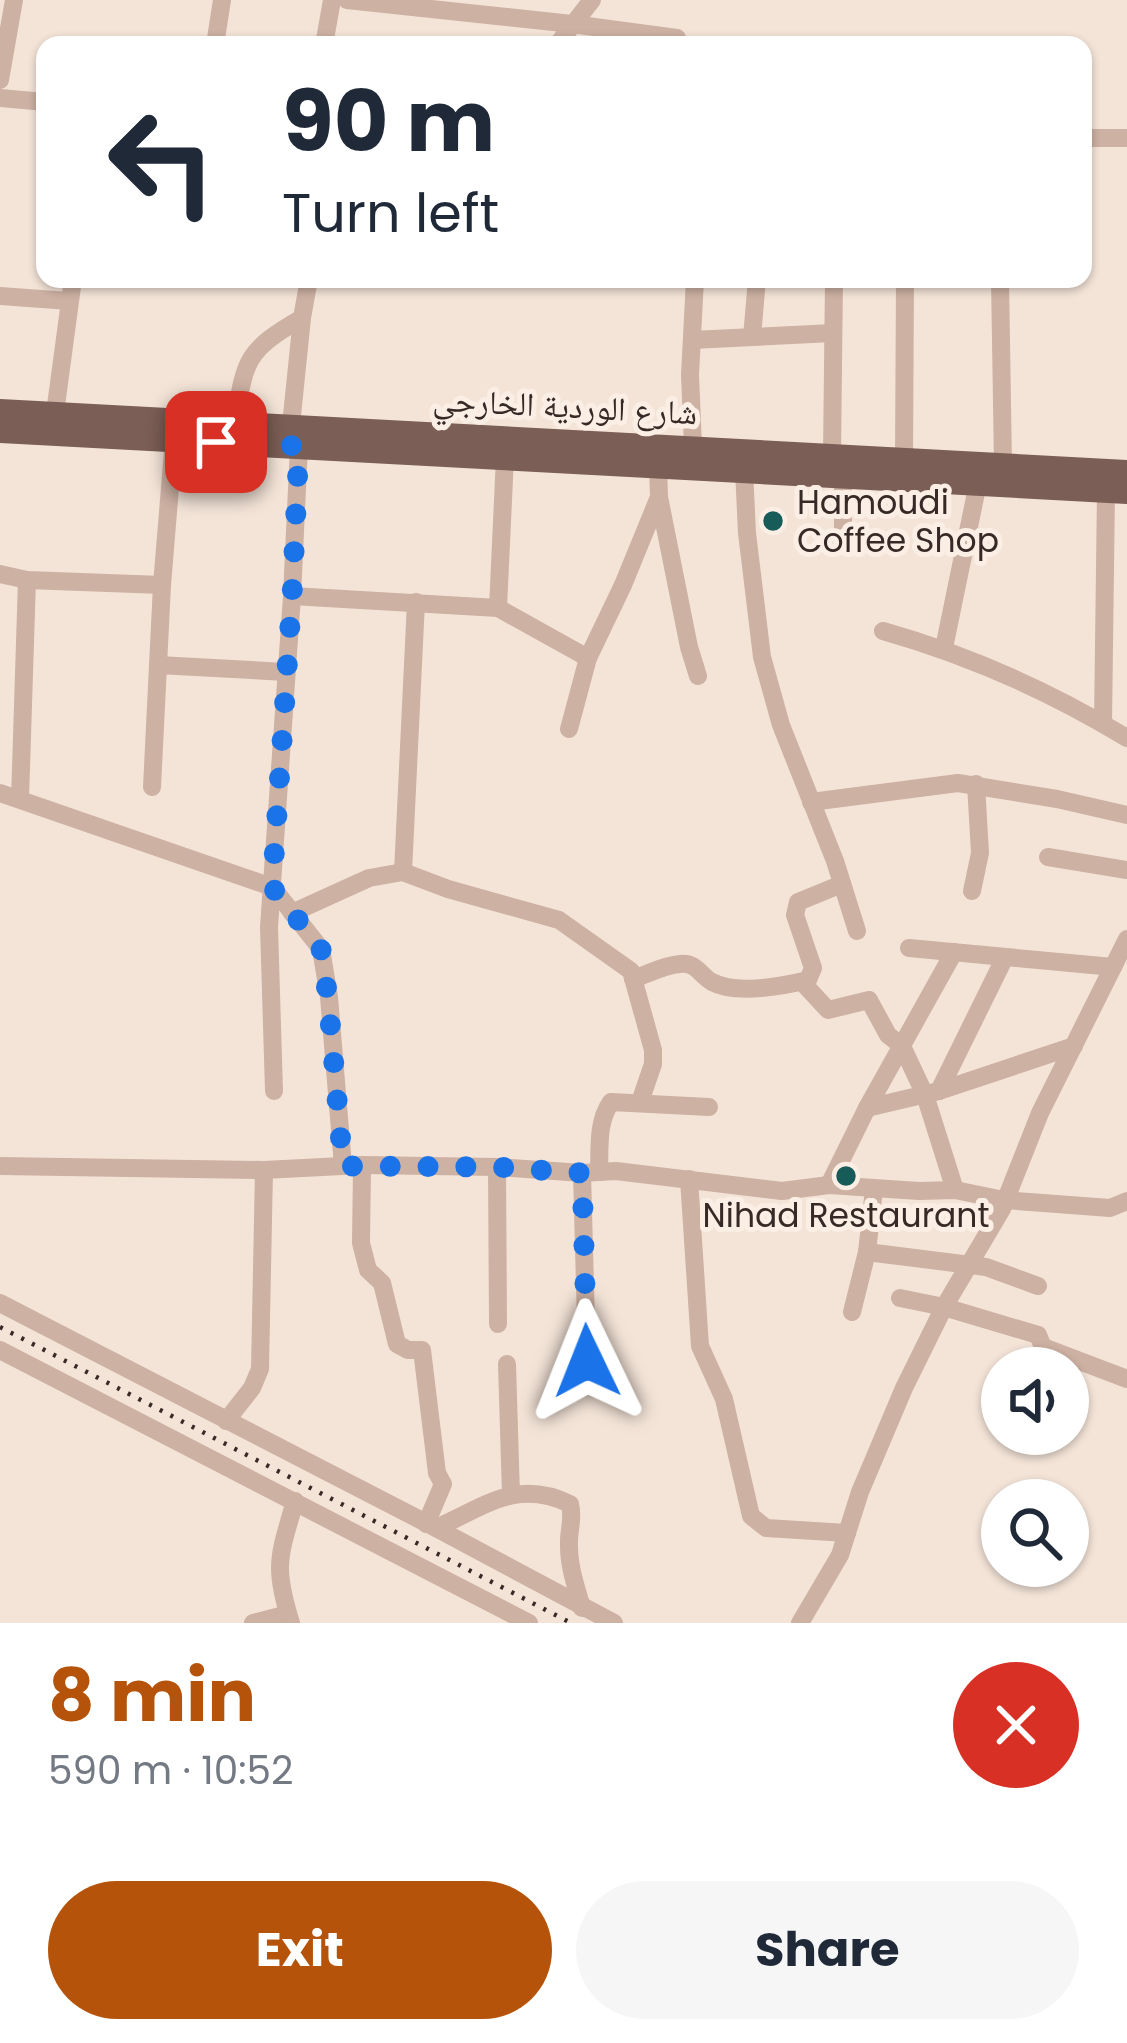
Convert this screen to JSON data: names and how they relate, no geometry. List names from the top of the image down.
{
  "streets": {
    "main road": ["شارع الوردية الخارجي"]
  },
  "places": ["Hamoudi Coffee Shop", "Nihad Restaurant"],
  "page": {
    "turn": ["90 m", "Turn left"],
    "heading": ["8 min", "590 m · 10:52"],
    "buttons": ["Exit", "Share"]
  }
}
